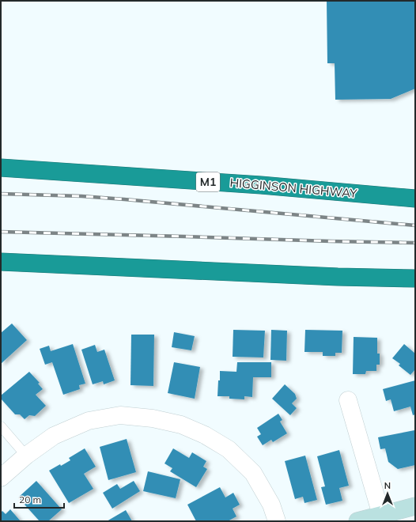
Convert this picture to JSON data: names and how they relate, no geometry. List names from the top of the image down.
{
  "streets": {
    "highway": ["M1", "HIGGINSON HIGHWAY"]
  },
  "scale_bar": "20 m",
  "north": "top"
}
